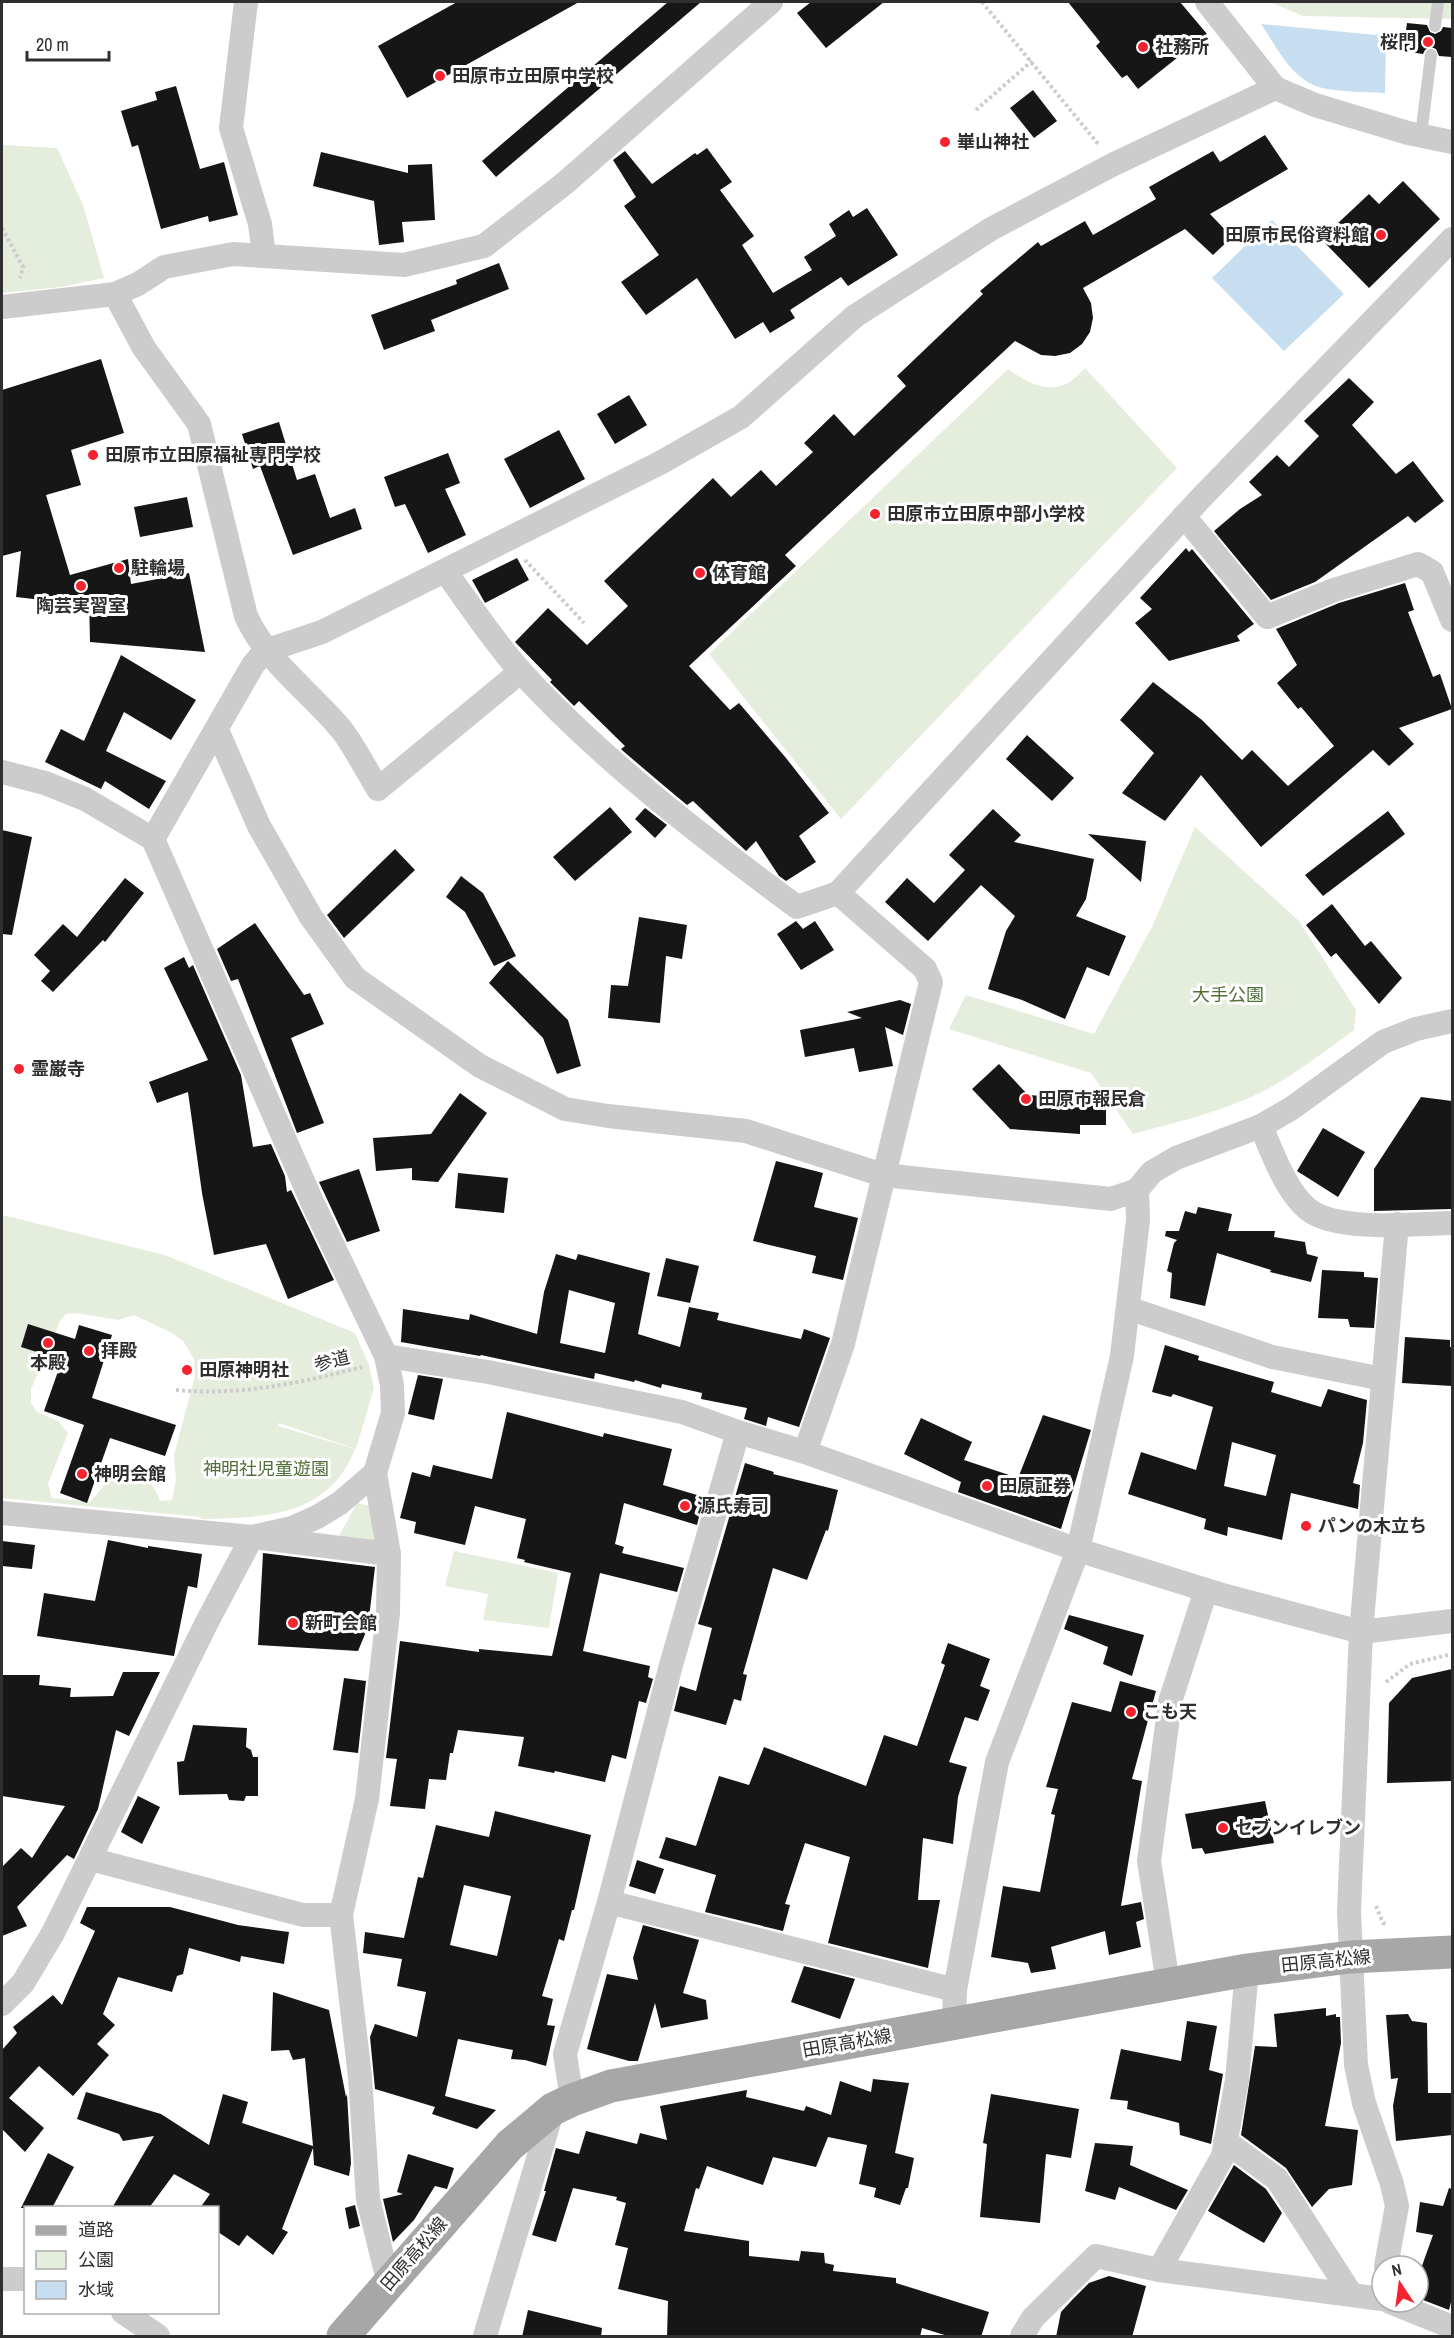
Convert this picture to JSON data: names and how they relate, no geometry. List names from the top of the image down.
{
  "streets": {
    "main road": ["田原高松線"],
    "path": ["参道"]
  },
  "parks": ["大手公園", "神明社児童遊園"],
  "places": [
    "桜門",
    "社務所",
    "田原市立田原中学校",
    "崋山神社",
    "田原市民俗資料館",
    "田原市立田原福祉専門学校",
    "田原市立田原中部小学校",
    "駐輪場",
    "体育館",
    "陶芸実習室",
    "霊巌寺",
    "田原市報民倉",
    "本殿",
    "拝殿",
    "田原神明社",
    "神明会館",
    "田原証券",
    "源氏寿司",
    "パンの木立ち",
    "新町会館",
    "こも天",
    "セブンイレブン"
  ],
  "legend": ["道路", "公園", "水域"],
  "scale_bar": "20 m",
  "north": "top"
}
